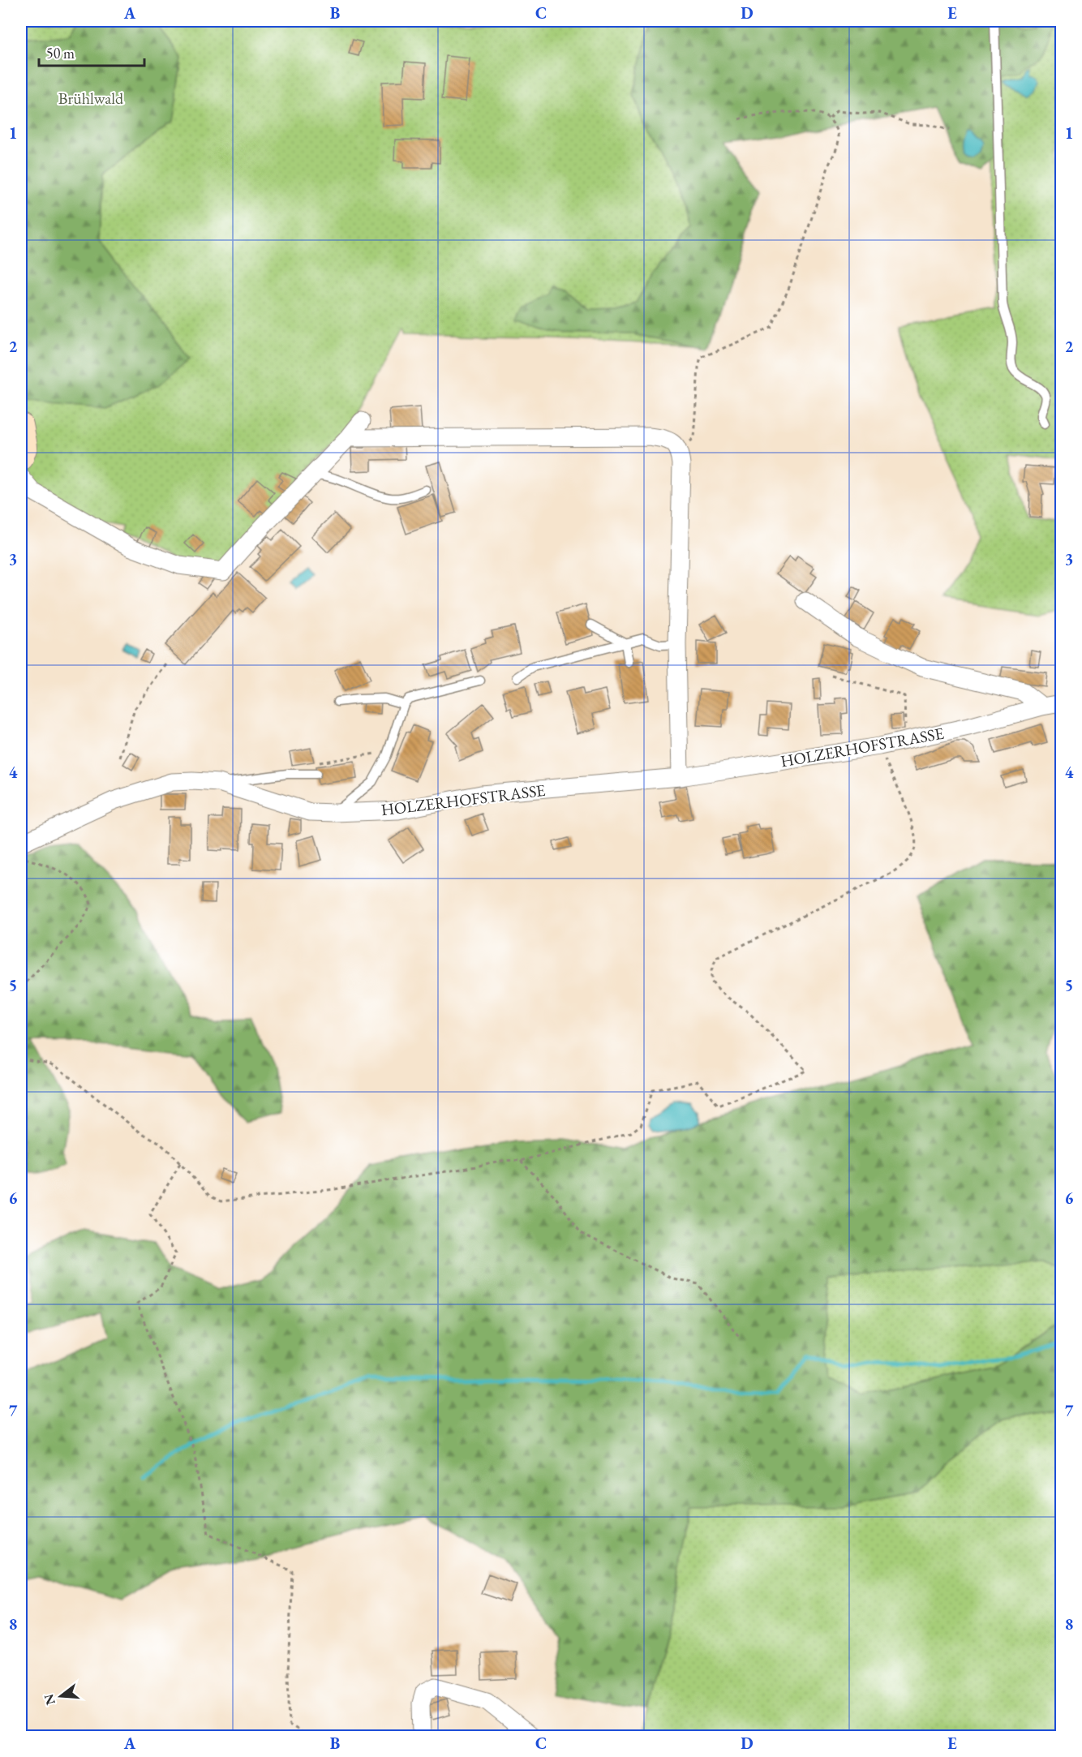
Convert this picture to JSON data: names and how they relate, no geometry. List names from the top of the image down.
{
  "streets": {
    "street": ["HOLZERHOFSTRASSE"]
  },
  "parks": ["Brühlwald"],
  "scale_bar": "50 m",
  "north": "left",
  "grid": {
    "columns": [
      "A",
      "B",
      "C",
      "D",
      "E"
    ],
    "rows": [
      "1",
      "2",
      "3",
      "4",
      "5",
      "6",
      "7",
      "8"
    ]
  }
}
